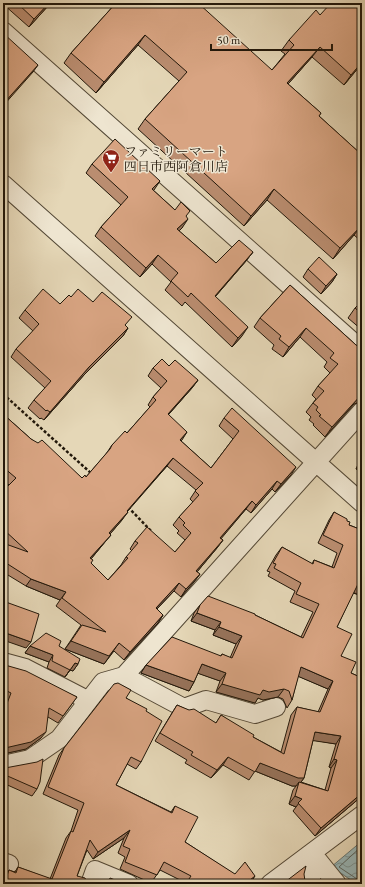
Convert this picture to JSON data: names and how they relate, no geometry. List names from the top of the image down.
{
  "places": {
    "supermarket": ["ファミリーマート 四日市西阿倉川店"]
  },
  "scale_bar": "50 m"
}
